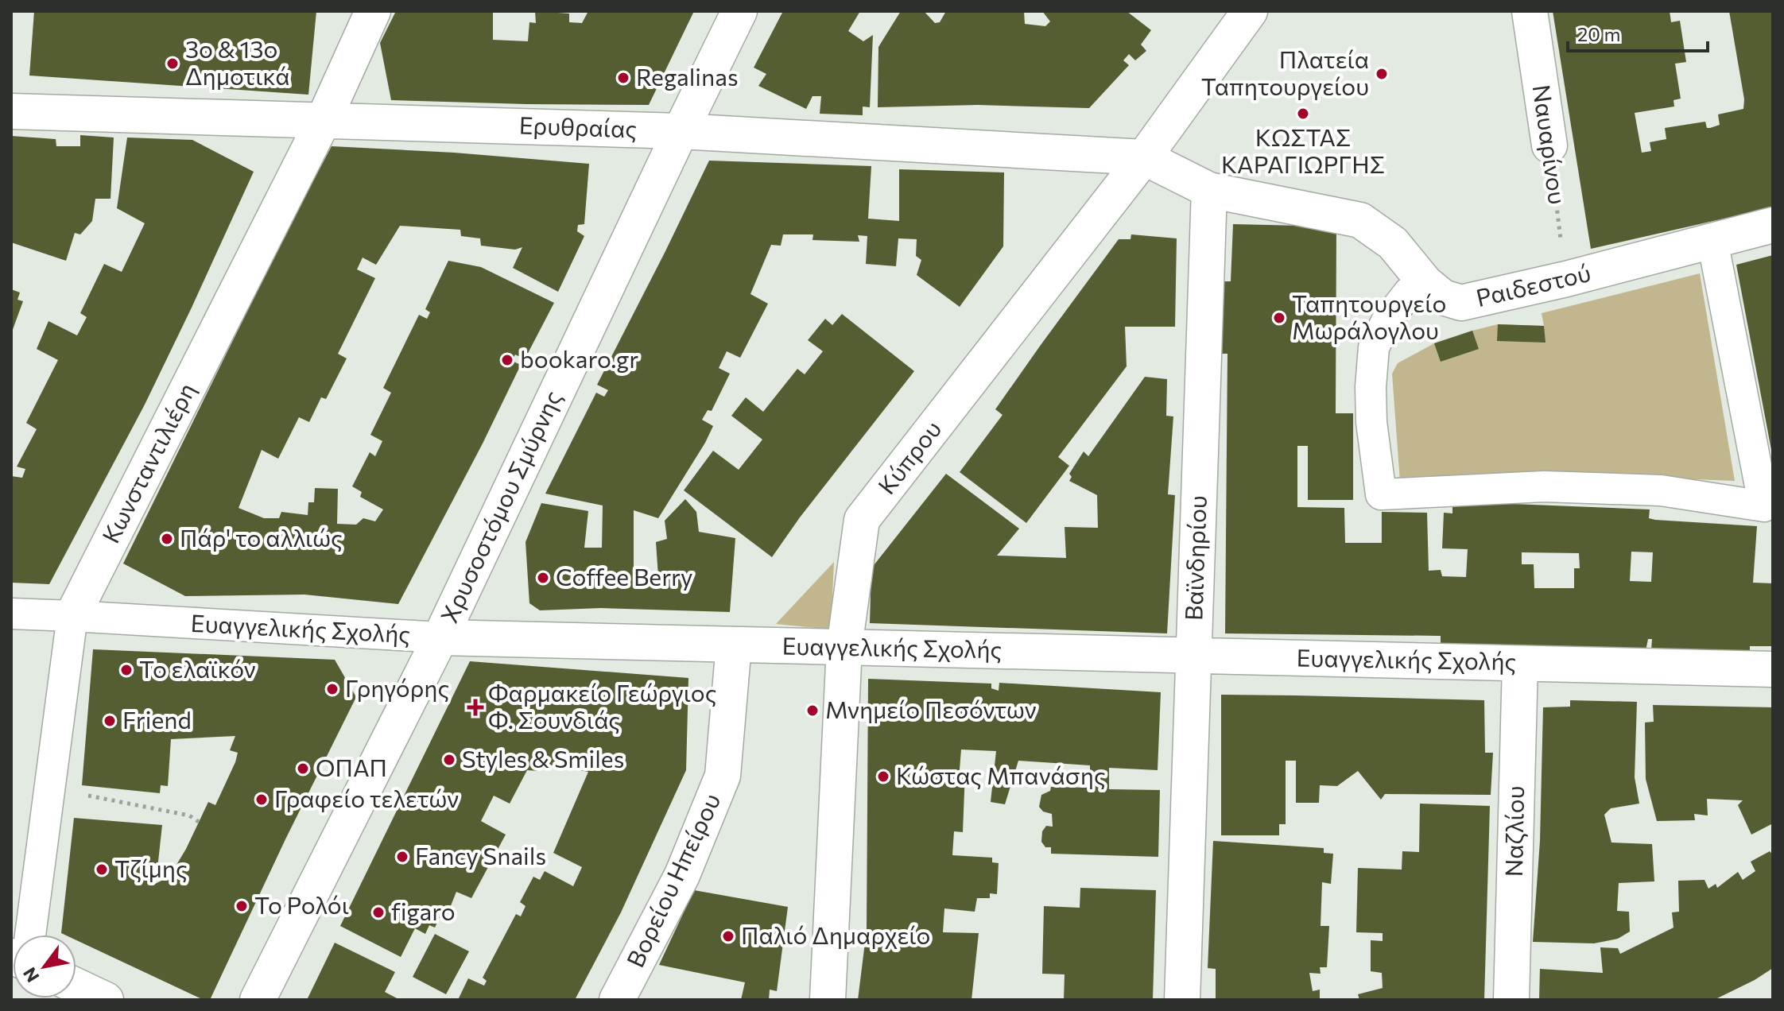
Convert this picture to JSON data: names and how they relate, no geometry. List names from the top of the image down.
{
  "streets": {
    "street": [
      "Ερυθραίας",
      "Ναυαρίνου",
      "Ραιδεστού",
      "Κύπρου",
      "Κωνσταντιλιέρη",
      "Χρυσοστόμου Σμύρνης",
      "Βαϊνδηρίου",
      "Ευαγγελικής Σχολής",
      "Ναζλίου",
      "Βορείου Ηπείρου"
    ]
  },
  "crossings": [
    ["Ερυθραίας", "Κύπρου"],
    ["Ερυθραίας", "Κωνσταντιλιέρη"],
    ["Ερυθραίας", "Χρυσοστόμου Σμύρνης"],
    ["Ναυαρίνου", "Ραιδεστού"],
    ["Ραιδεστού", "Βαϊνδηρίου"],
    ["Κύπρου", "Ευαγγελικής Σχολής"],
    ["Κωνσταντιλιέρη", "Ευαγγελικής Σχολής"],
    ["Χρυσοστόμου Σμύρνης", "Ευαγγελικής Σχολής"],
    ["Βαϊνδηρίου", "Ευαγγελικής Σχολής"],
    ["Ευαγγελικής Σχολής", "Ναζλίου"],
    ["Ευαγγελικής Σχολής", "Βορείου Ηπείρου"]
  ],
  "places": {
    "other": [
      "3o & 13o Δημοτικά",
      "Πλατεία Ταπητουργείου",
      "Regalinas",
      "ΚΩΣΤΑΣ ΚΑΡΑΓΙΩΡΓΗΣ",
      "Ταπητουργείο Μωράλογλου",
      "bookaro.gr",
      "Πάρ' το αλλιώς",
      "Coffee Berry",
      "Το ελαϊκόν",
      "Γρηγόρης",
      "Μνημείο Πεσόντων",
      "Friend",
      "Styles & Smiles",
      "ΟΠΑΠ",
      "Κώστας Μπανάσης",
      "Γραφείο τελετών",
      "Fancy Snails",
      "Τζίμης",
      "Το Ρολόι",
      "figaro",
      "Παλιό Δημαρχείο"
    ],
    "health": ["Φαρμακείο Γεώργιος Φ. Σουνδιάς"]
  },
  "scale_bar": "20 m",
  "north": "bottom left"
}
